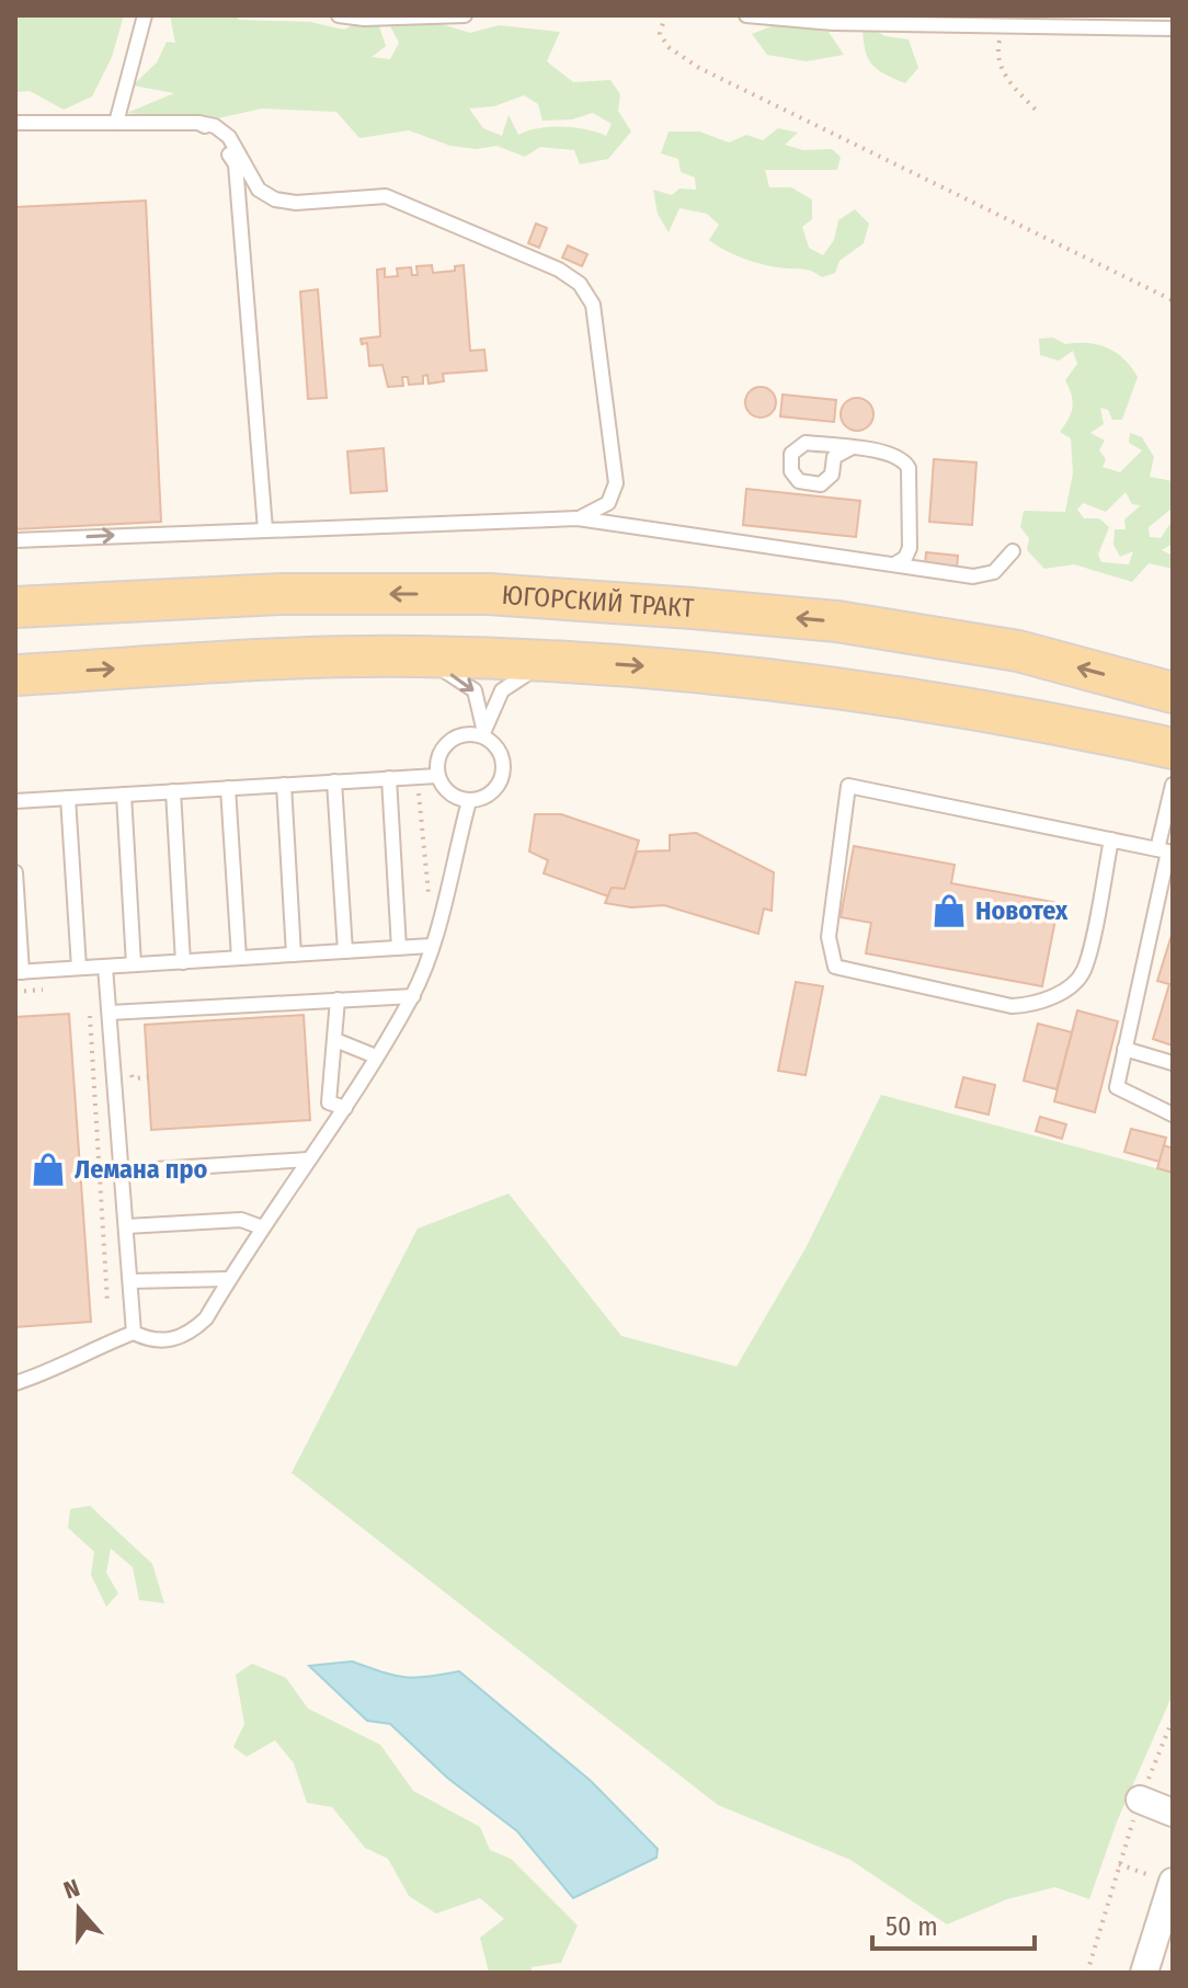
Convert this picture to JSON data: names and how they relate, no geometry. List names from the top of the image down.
{
  "streets": {
    "main road": ["ЮГОРСКИЙ ТРАКТ"]
  },
  "places": {
    "shop": ["Новотех", "Лемана про"]
  },
  "scale_bar": "50 m",
  "north": "top"
}
